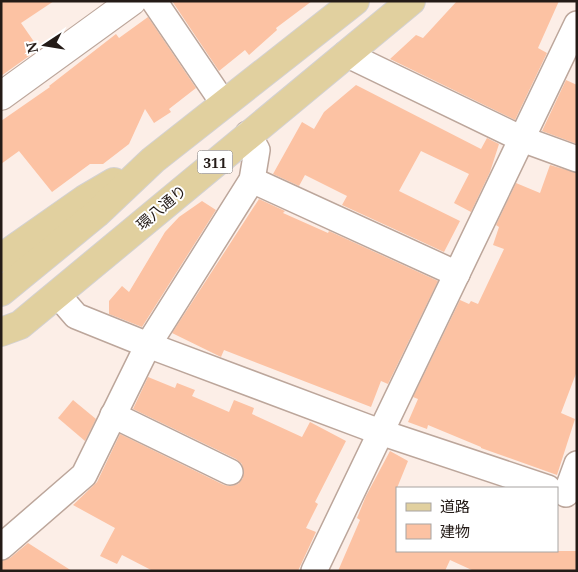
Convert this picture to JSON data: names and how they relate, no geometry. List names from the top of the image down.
{
  "streets": {
    "main road": ["311", "環八通り"]
  },
  "legend": ["道路", "建物"],
  "north": "left"
}
